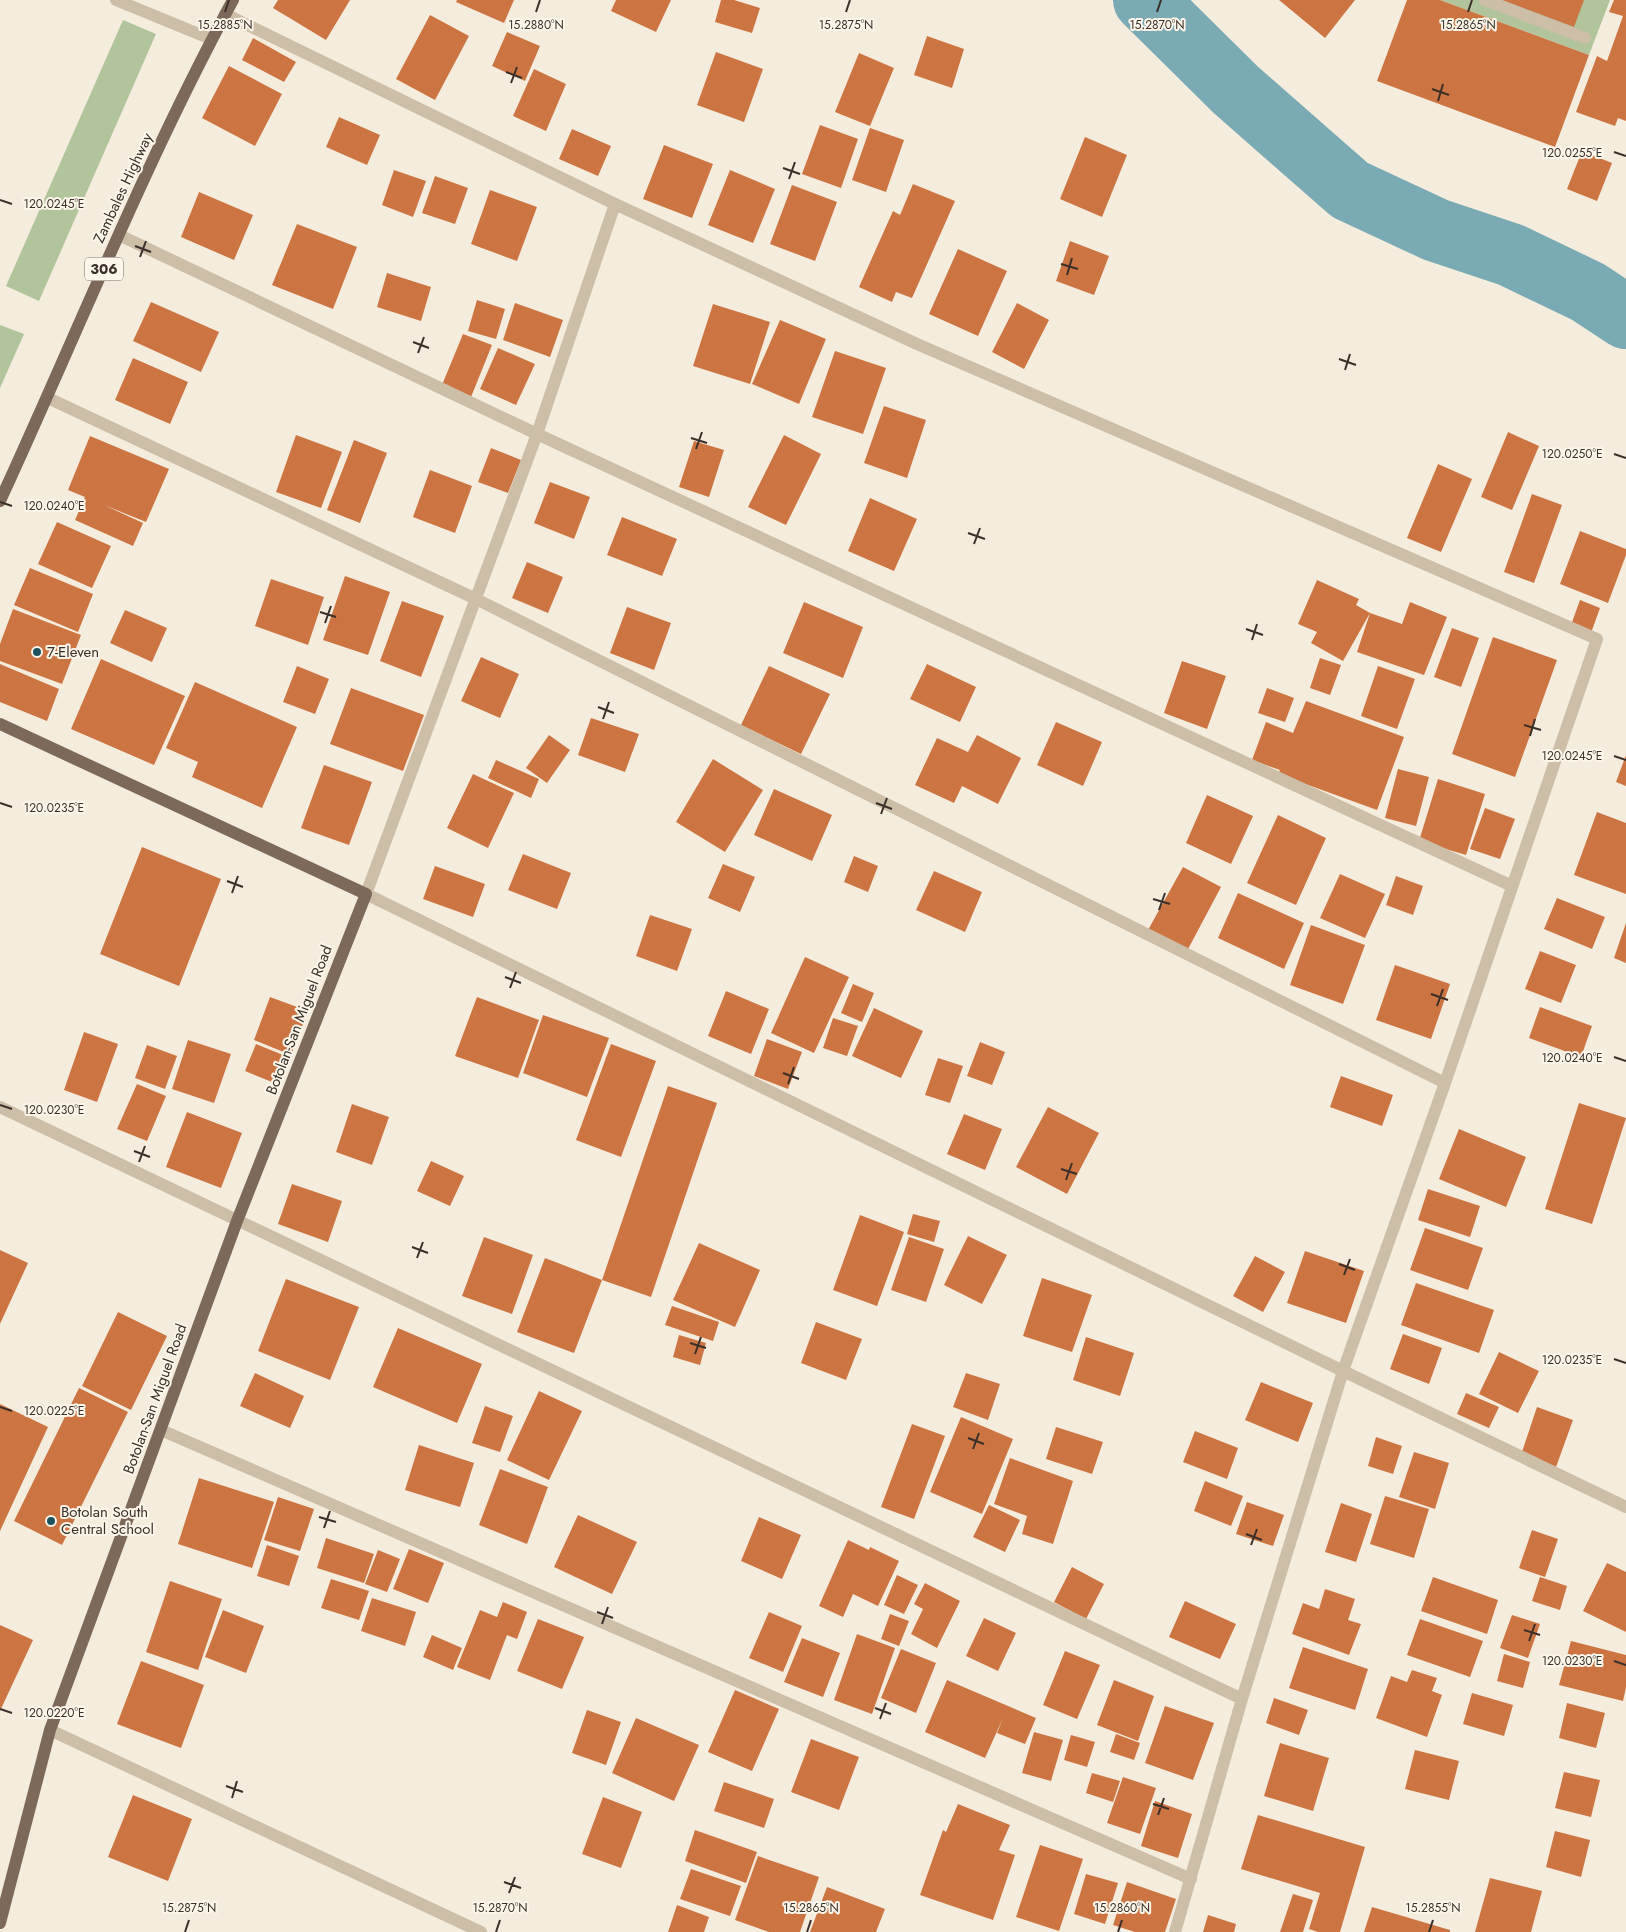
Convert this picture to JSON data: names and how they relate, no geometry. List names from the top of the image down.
{
  "streets": {
    "main road": ["Zambales Highway", "306", "Botolan-San Miguel Road"]
  },
  "places": ["7-Eleven", "Botolan South Central School"],
  "coordinates": [
    "15.2885°N",
    "15.2880°N",
    "15.2875°N",
    "15.2870°N",
    "15.2865°N",
    "120.0255°E",
    "120.0245°E",
    "120.0250°E",
    "120.0240°E",
    "120.0235°E",
    "120.0230°E",
    "120.0225°E",
    "120.0220°E",
    "15.2860°N",
    "15.2855°N"
  ]
}
